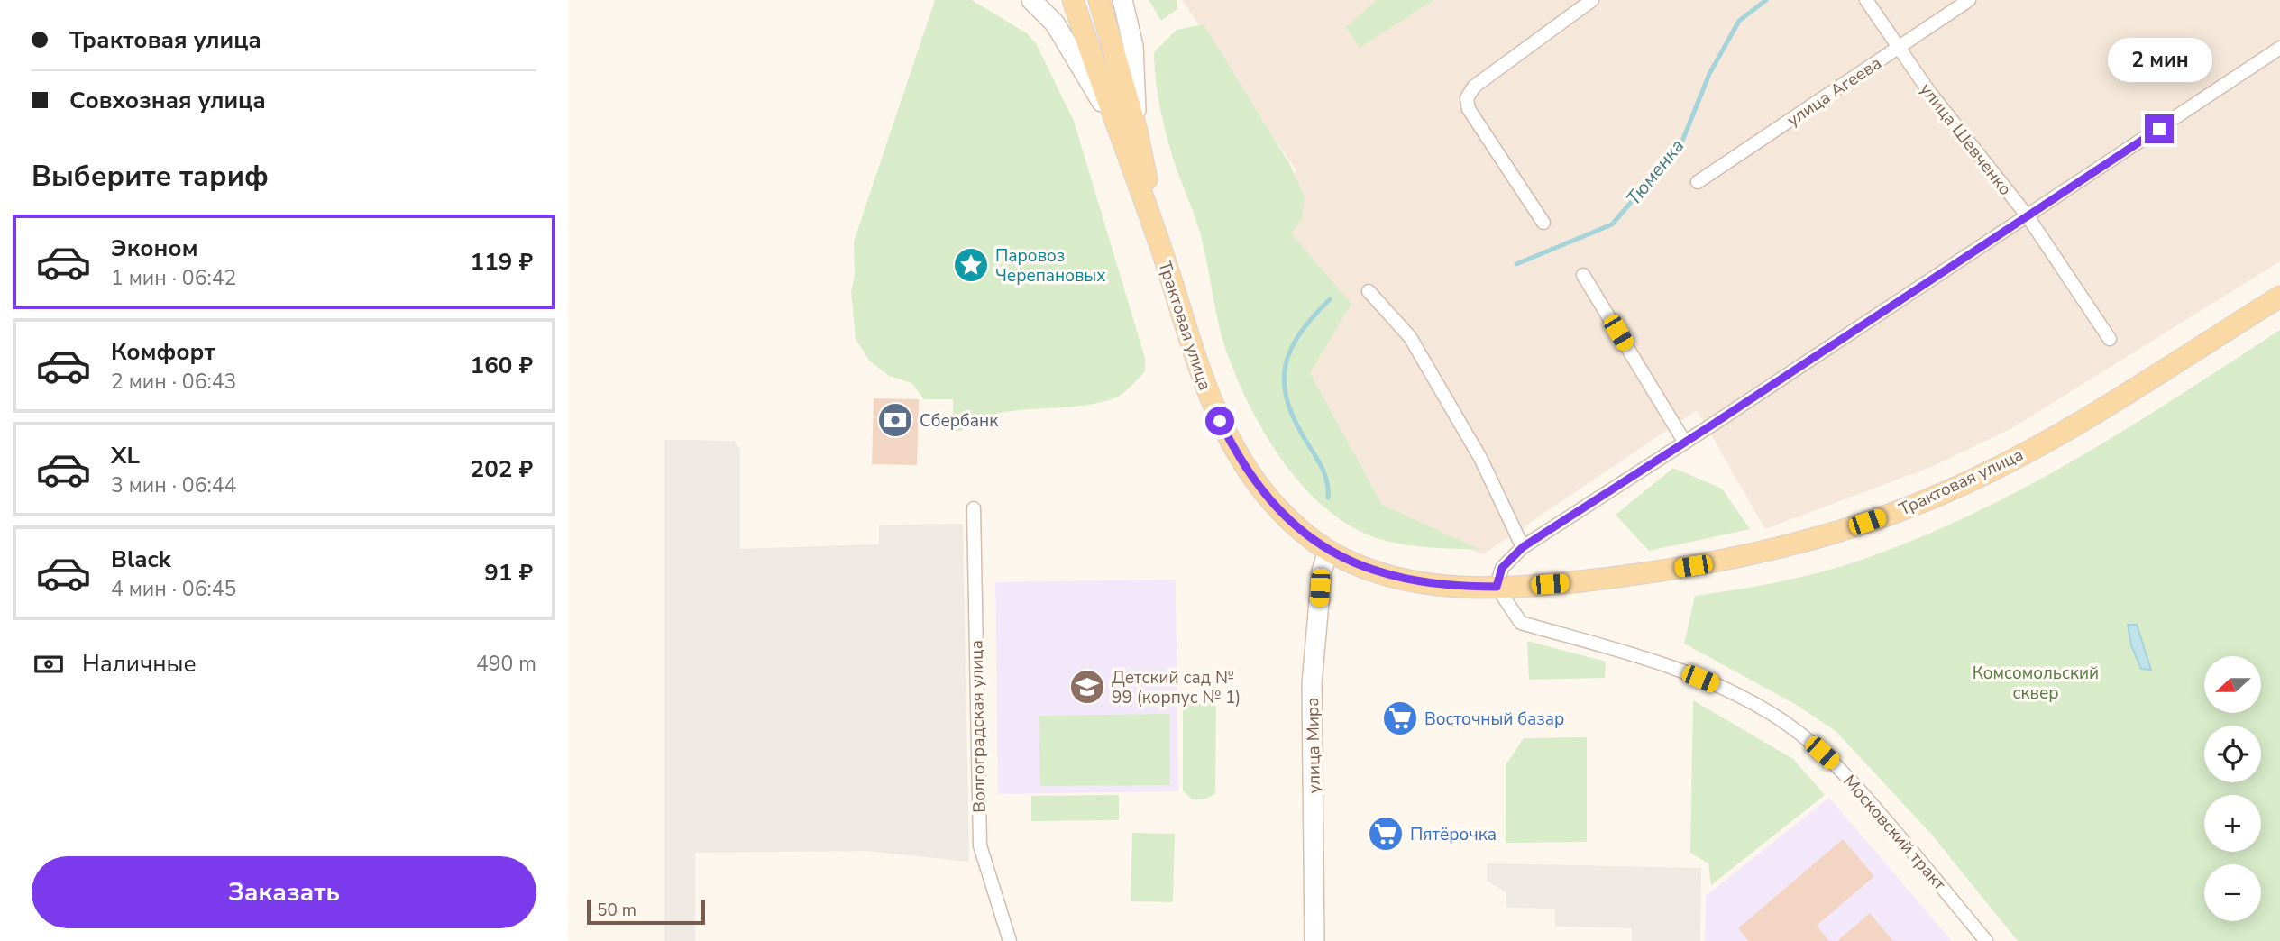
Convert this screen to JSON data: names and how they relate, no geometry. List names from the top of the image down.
{
  "streets": {
    "main road": ["Трактовая улица"],
    "street": [
      "улица Агеева",
      "улица Шевченко",
      "Волгоградская улица",
      "улица Мира",
      "Московский тракт"
    ]
  },
  "crossings": [
    ["улица Агеева", "улица Шевченко"],
    ["Трактовая улица", "улица Мира"],
    ["Трактовая улица", "Московский тракт"]
  ],
  "water": ["Тюменка"],
  "parks": ["Комсомольский сквер"],
  "places": {
    "place": ["Паровоз Черепановых"],
    "bank": ["Сбербанк"],
    "school or university": ["Детский сад № 99 (корпус № 1)"],
    "supermarket": ["Восточный базар", "Пятёрочка"]
  },
  "scale_bar": "50 m",
  "north": "left",
  "page": {
    "banner": ["Трактовая улица", "Совхозная улица"],
    "bubble": "2 мин",
    "heading": "Выберите тариф",
    "list": [
      {
        "name": "Эконом",
        "note": "1 мин · 06:42",
        "value": "119 ₽"
      },
      {
        "name": "Комфорт",
        "note": "2 мин · 06:43",
        "value": "160 ₽"
      },
      {
        "name": "XL",
        "note": "3 мин · 06:44",
        "value": "202 ₽"
      },
      {
        "name": "Black",
        "note": "4 мин · 06:45",
        "value": "91 ₽"
      }
    ],
    "pay": ["Наличные", "490 m"],
    "map_buttons": ["+", "−"],
    "buttons": "Заказать",
    "scale": "50 m"
  }
}
